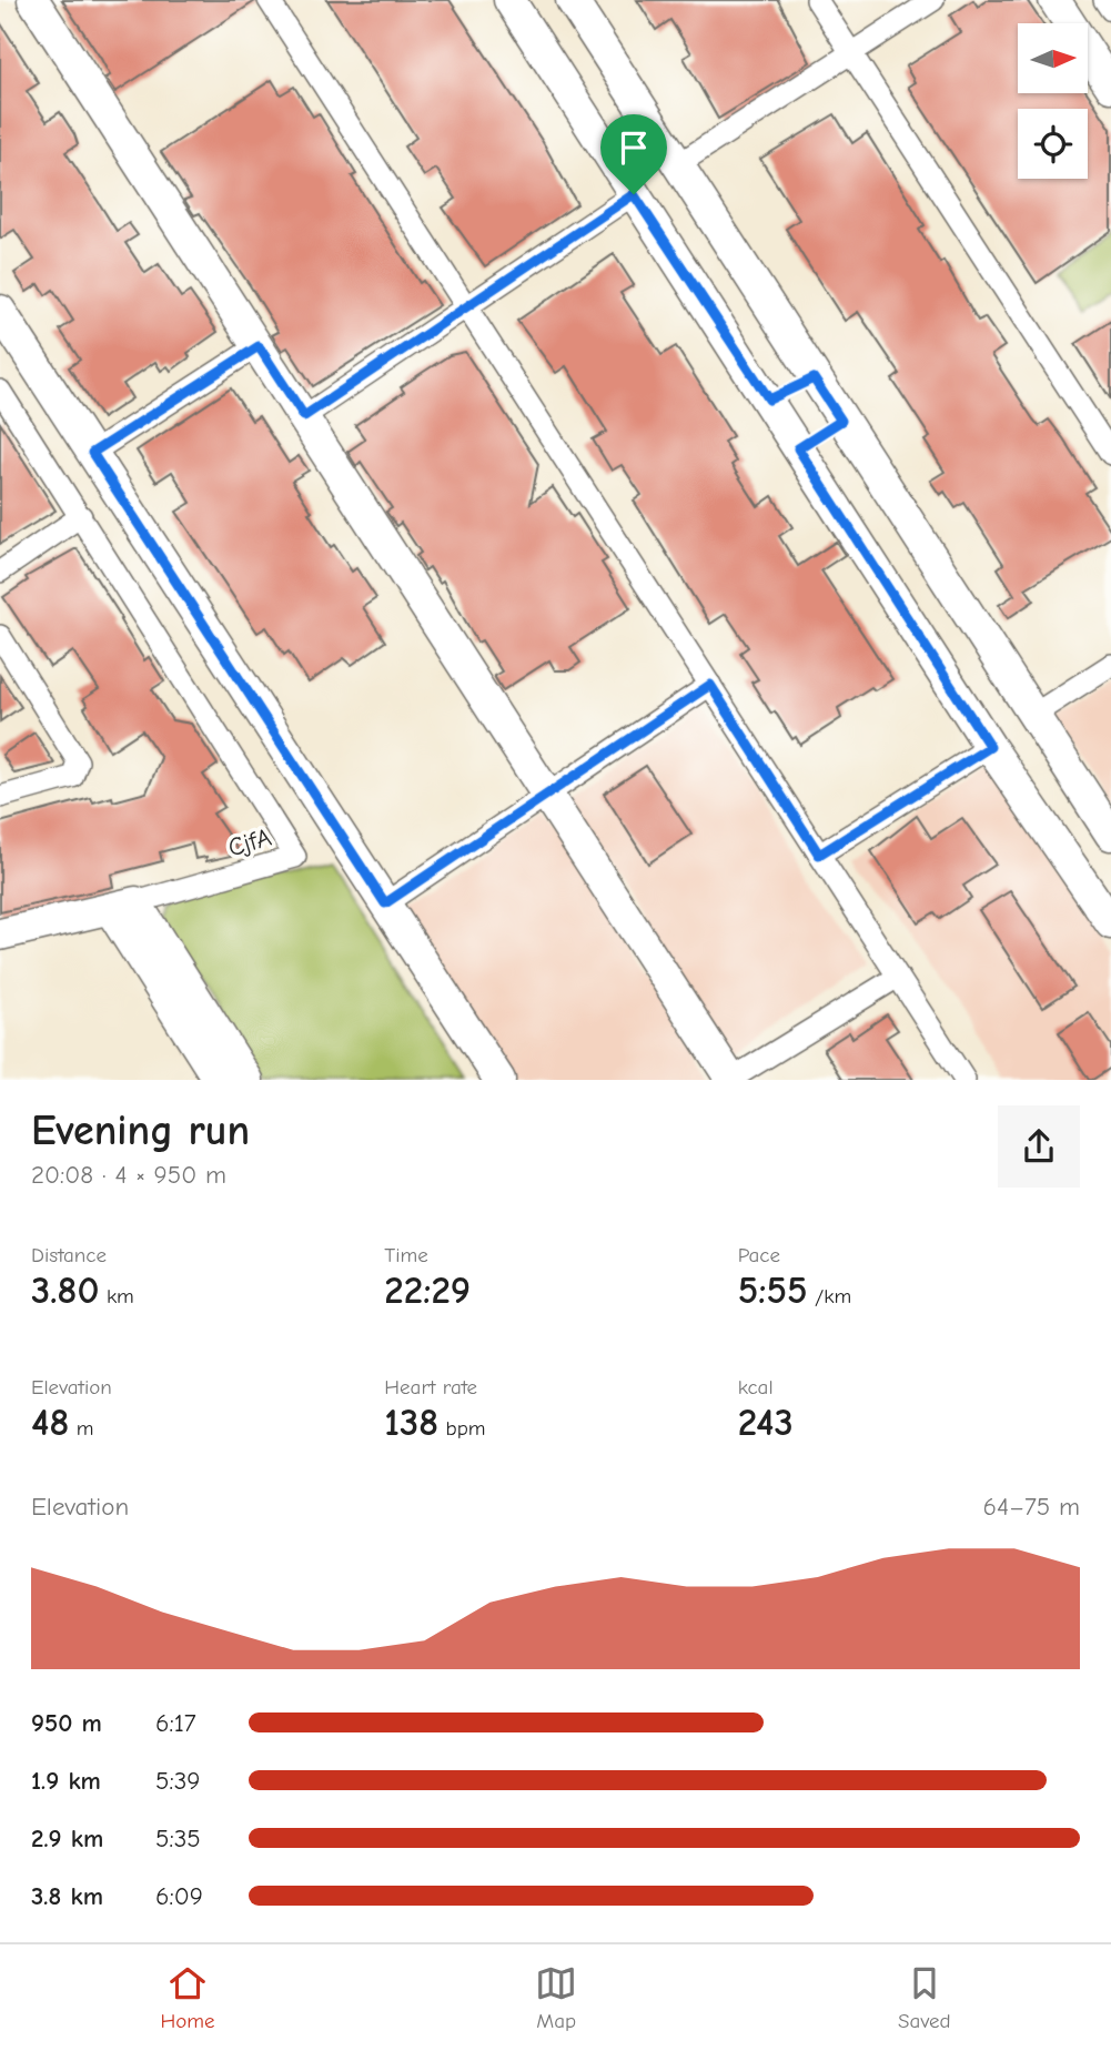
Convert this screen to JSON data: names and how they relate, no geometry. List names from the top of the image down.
{
  "streets": {
    "street": ["CjfA"]
  },
  "north": "right",
  "page": {
    "heading": ["Evening run", "20:08 · 4 × 950 m"],
    "stats": [
      ["Distance", "3.80 km"],
      ["Time", "22:29"],
      ["Pace", "5:55 /km"],
      ["Elevation", "48 m"],
      ["Heart rate", "138 bpm"],
      ["kcal", "243"]
    ],
    "chart": ["Elevation", "64–75 m"],
    "list": [
      {
        "name": "950 m",
        "note": "6:17"
      },
      {
        "name": "1.9 km",
        "note": "5:39"
      },
      {
        "name": "2.9 km",
        "note": "5:35"
      },
      {
        "name": "3.8 km",
        "note": "6:09"
      }
    ],
    "tabs": ["Home", "Map", "Saved"]
  }
}
